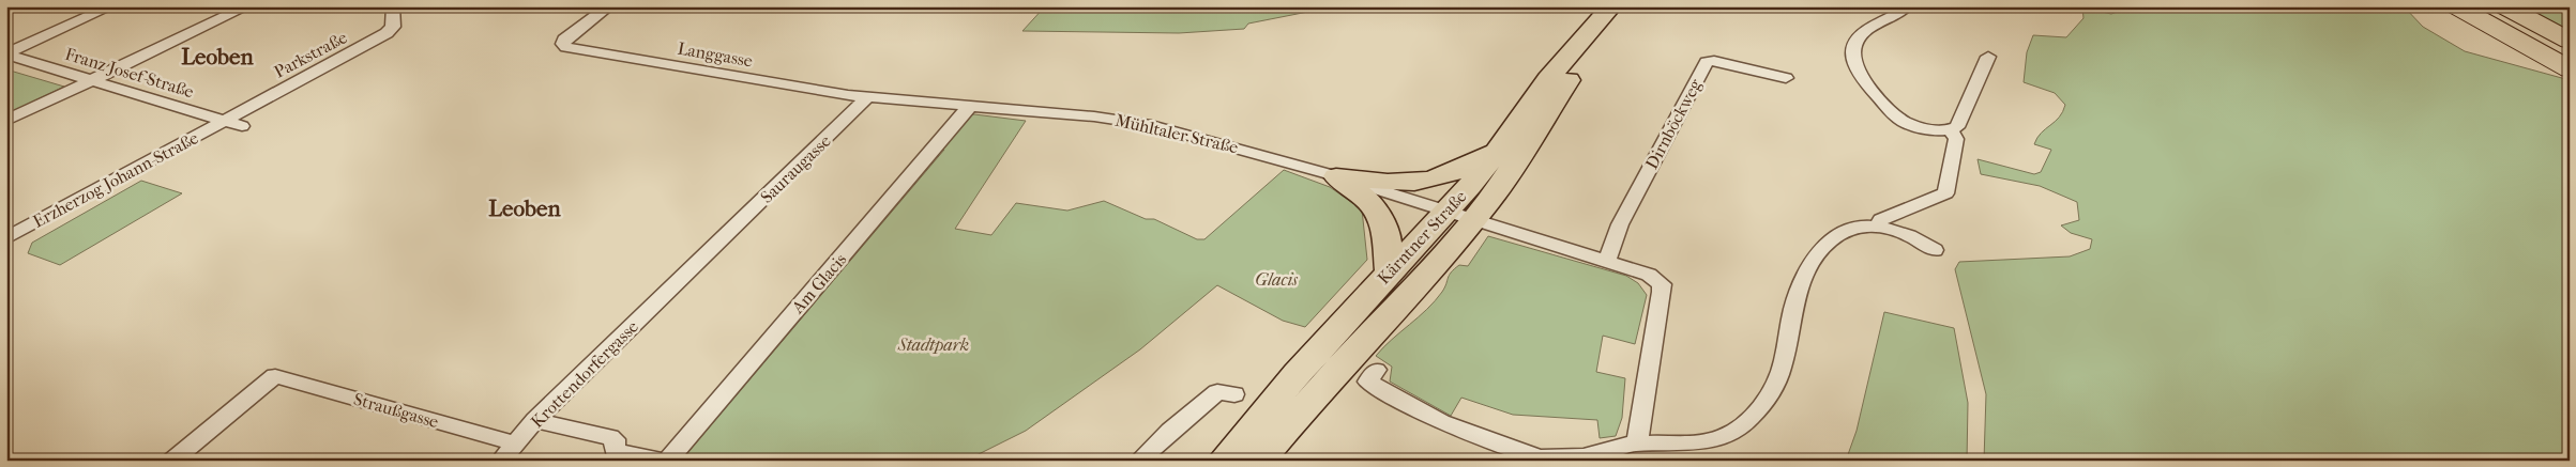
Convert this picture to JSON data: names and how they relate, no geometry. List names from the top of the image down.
{
  "streets": {
    "main road": ["Kärntner Straße"],
    "street": [
      "Parkstraße",
      "Langgasse",
      "Franz Josef-Straße",
      "Dirnböckweg",
      "Mühltaler Straße",
      "Sauraugasse",
      "Erzherzog Johann-Straße",
      "Am Glacis",
      "Krottendorfergasse",
      "Straußgasse"
    ]
  },
  "crossings": [
    ["Parkstraße", "Franz Josef-Straße"],
    ["Parkstraße", "Erzherzog Johann-Straße"],
    ["Langgasse", "Mühltaler Straße"],
    ["Langgasse", "Sauraugasse"],
    ["Franz Josef-Straße", "Erzherzog Johann-Straße"],
    ["Mühltaler Straße", "Sauraugasse"],
    ["Mühltaler Straße", "Kärntner Straße"],
    ["Mühltaler Straße", "Am Glacis"],
    ["Sauraugasse", "Krottendorfergasse"],
    ["Krottendorfergasse", "Straußgasse"]
  ],
  "districts": ["Leoben", "Leoben"],
  "parks": ["Glacis", "Stadtpark"]
}
